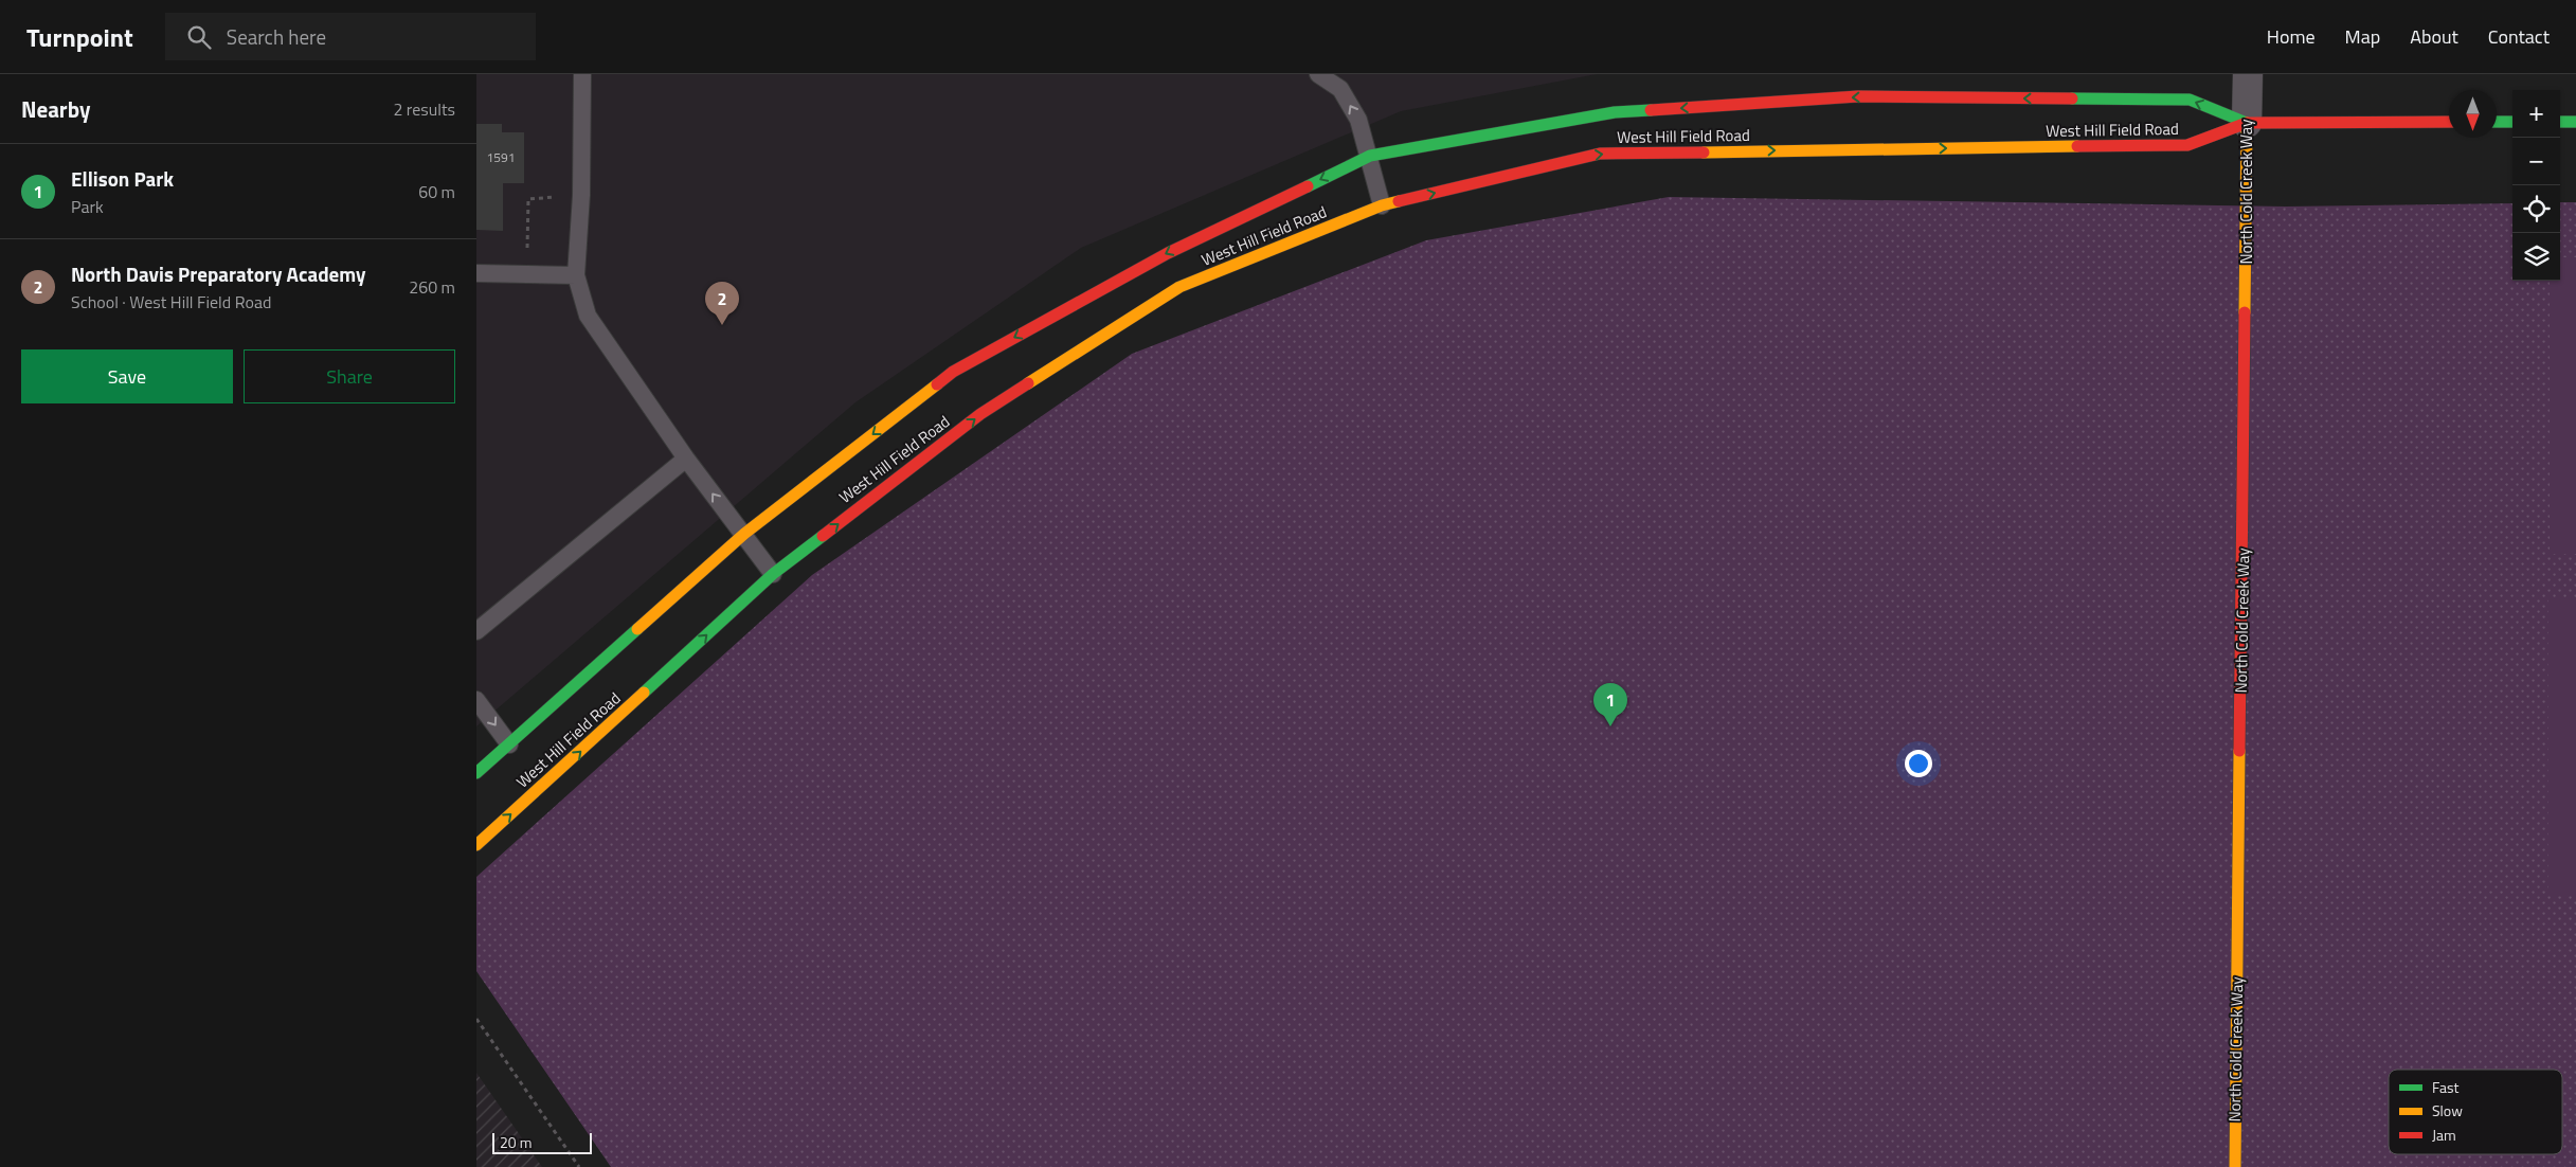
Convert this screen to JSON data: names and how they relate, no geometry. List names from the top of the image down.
{
  "streets": {
    "main road": ["West Hill Field Road", "North Cold Creek Way"]
  },
  "crossings": [
    ["West Hill Field Road", "North Cold Creek Way"]
  ],
  "house_numbers": ["1591"],
  "legend": ["Fast", "Slow", "Jam"],
  "scale_bar": "20 m",
  "north": "bottom",
  "page": {
    "header": "Turnpoint",
    "search": "Search here",
    "nav": [
      "Home",
      "Map",
      "About",
      "Contact"
    ],
    "heading": ["Nearby", "2 results"],
    "map_buttons": ["+", "−"],
    "list": [
      {
        "mark": "1",
        "name": "Ellison Park",
        "note": "Park",
        "value": "60 m"
      },
      {
        "mark": "2",
        "name": "North Davis Preparatory Academy",
        "note": "School · West Hill Field Road",
        "value": "260 m"
      }
    ],
    "pins": ["2", "1"],
    "buttons": ["Save", "Share"],
    "scale": "20 m"
  }
}
